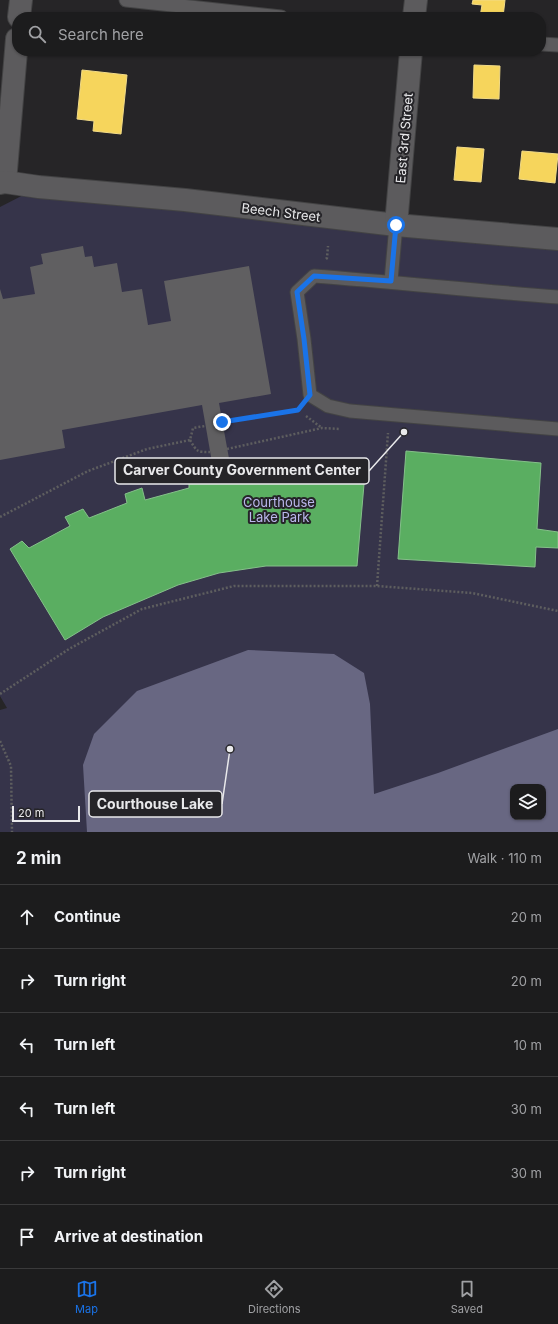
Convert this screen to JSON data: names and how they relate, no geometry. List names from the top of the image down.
{
  "streets": {
    "street": ["East 3rd Street", "Beech Street"]
  },
  "crossings": [
    ["East 3rd Street", "Beech Street"]
  ],
  "parks": ["Courthouse Lake Park"],
  "places": ["Carver County Government Center", "Courthouse Lake"],
  "scale_bar": "20 m",
  "page": {
    "search": "Search here",
    "scale": "20 m",
    "heading": ["2 min", "Walk · 110 m"],
    "list": [
      ["Continue", "20 m"],
      ["Turn right", "20 m"],
      ["Turn left", "10 m"],
      ["Turn left", "30 m"],
      ["Turn right", "30 m"],
      "Arrive at destination"
    ],
    "nav": ["Map", "Directions", "Saved"]
  }
}
